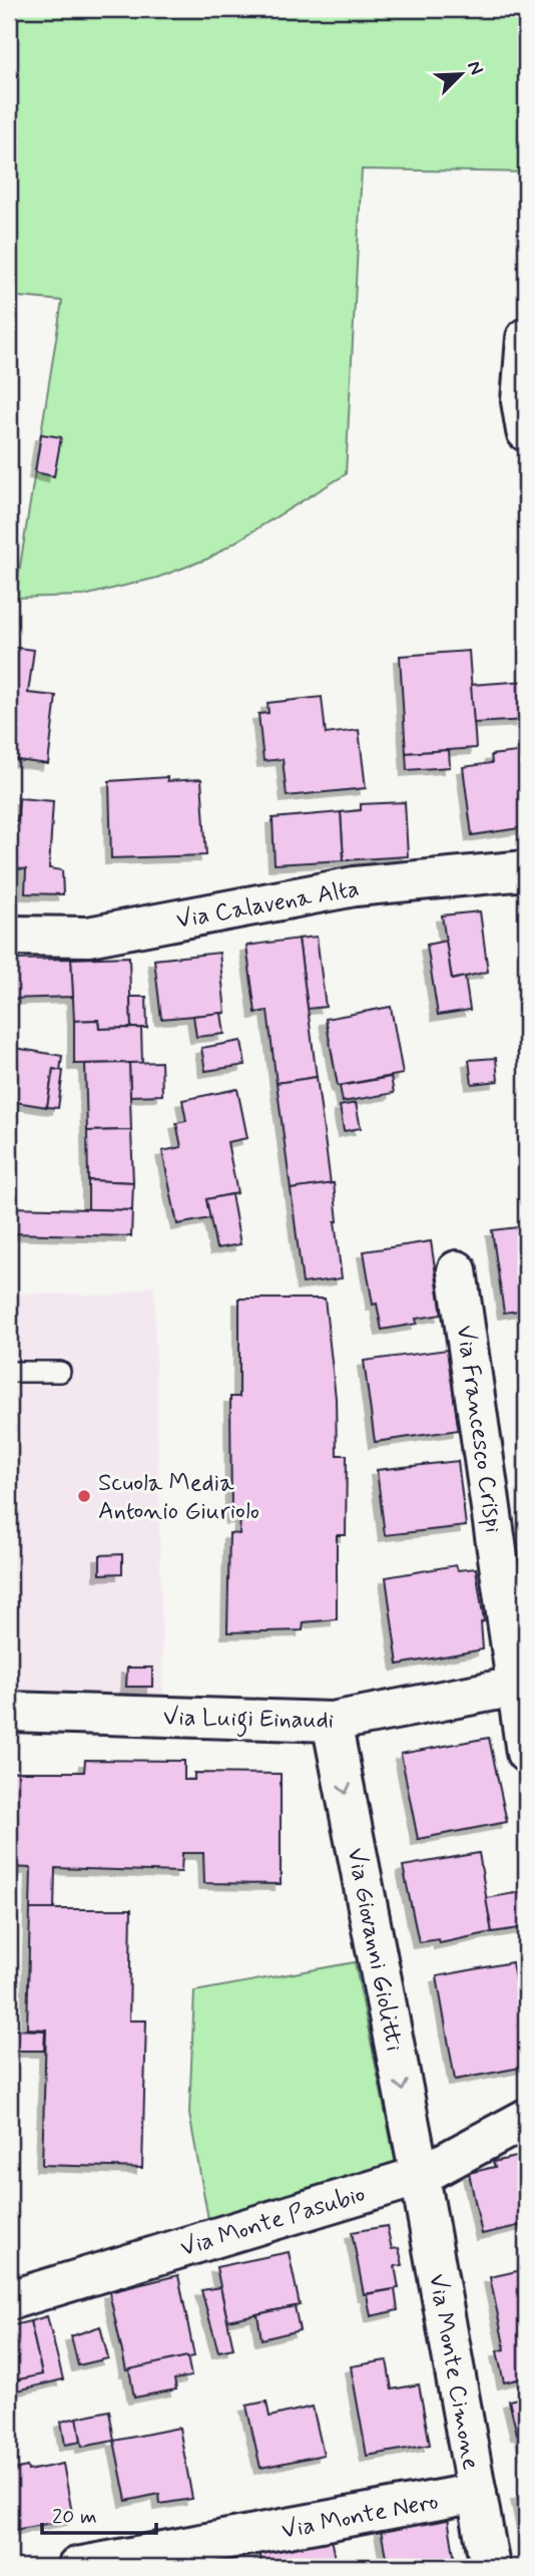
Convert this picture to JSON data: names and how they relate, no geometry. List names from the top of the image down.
{
  "streets": {
    "street": [
      "Via Calavena Alta",
      "Via Francesco Crispi",
      "Via Luigi Einaudi",
      "Via Giovanni Giolitti",
      "Via Monte Pasubio",
      "Via Monte Cimone",
      "Via Monte Nero"
    ]
  },
  "crossings": [
    ["Via Francesco Crispi", "Via Luigi Einaudi"],
    ["Via Luigi Einaudi", "Via Giovanni Giolitti"],
    ["Via Giovanni Giolitti", "Via Monte Pasubio"],
    ["Via Giovanni Giolitti", "Via Monte Cimone"],
    ["Via Monte Pasubio", "Via Monte Cimone"],
    ["Via Monte Cimone", "Via Monte Nero"]
  ],
  "one_way": ["Via Giovanni Giolitti"],
  "places": ["Scuola Media Antonio Giuriolo"],
  "scale_bar": "20 m",
  "north": "top right"
}
